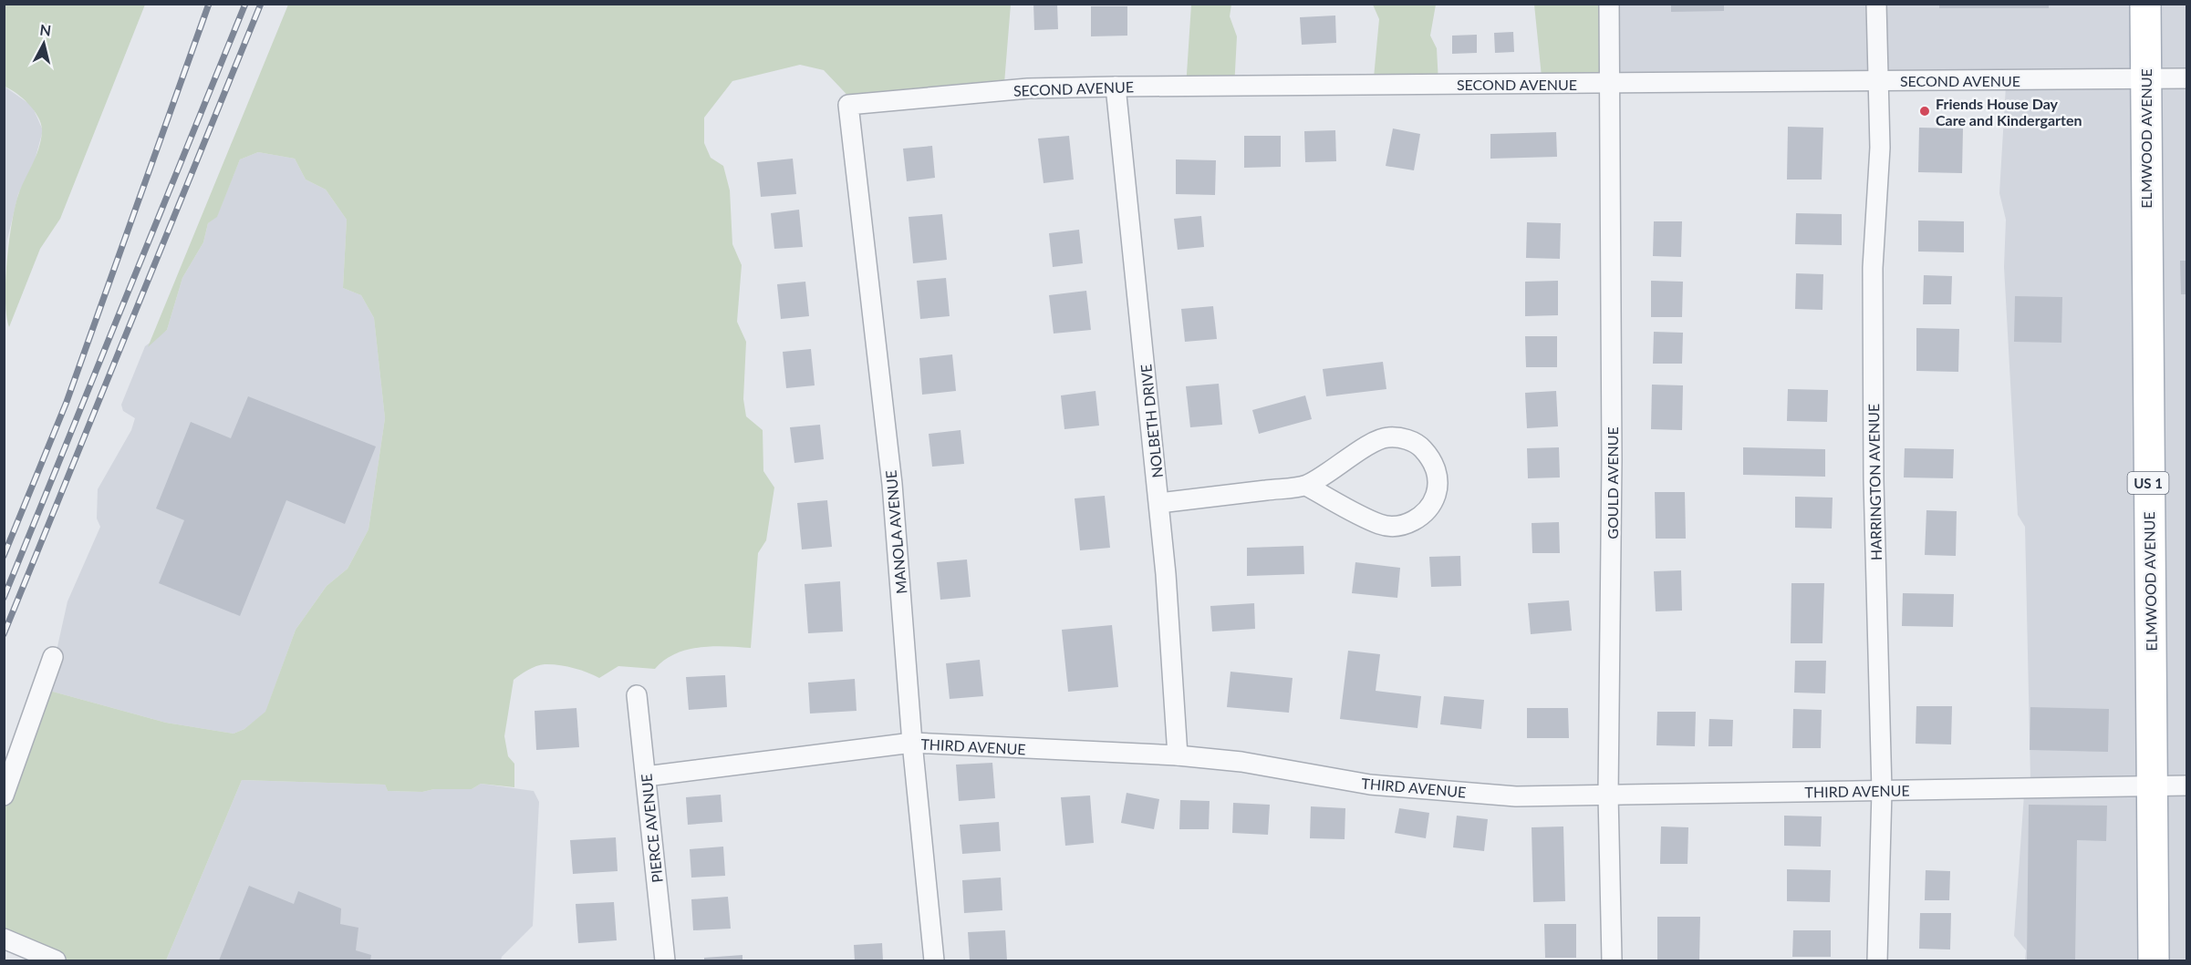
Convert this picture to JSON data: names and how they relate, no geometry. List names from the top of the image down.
{
  "streets": {
    "main road": ["ELMWOOD AVENUE", "US 1"],
    "street": [
      "SECOND AVENUE",
      "NOLBETH DRIVE",
      "HARRINGTON AVENUE",
      "GOULD AVENUE",
      "MANOLA AVENUE",
      "THIRD AVENUE",
      "PIERCE AVENUE"
    ]
  },
  "crossings": [
    ["SECOND AVENUE", "ELMWOOD AVENUE"],
    ["SECOND AVENUE", "NOLBETH DRIVE"],
    ["SECOND AVENUE", "HARRINGTON AVENUE"],
    ["SECOND AVENUE", "GOULD AVENUE"],
    ["SECOND AVENUE", "MANOLA AVENUE"],
    ["ELMWOOD AVENUE", "THIRD AVENUE"],
    ["NOLBETH DRIVE", "THIRD AVENUE"],
    ["HARRINGTON AVENUE", "THIRD AVENUE"],
    ["GOULD AVENUE", "THIRD AVENUE"],
    ["MANOLA AVENUE", "THIRD AVENUE"],
    ["THIRD AVENUE", "PIERCE AVENUE"]
  ],
  "places": ["Friends House Day Care and Kindergarten"],
  "north": "top"
}
